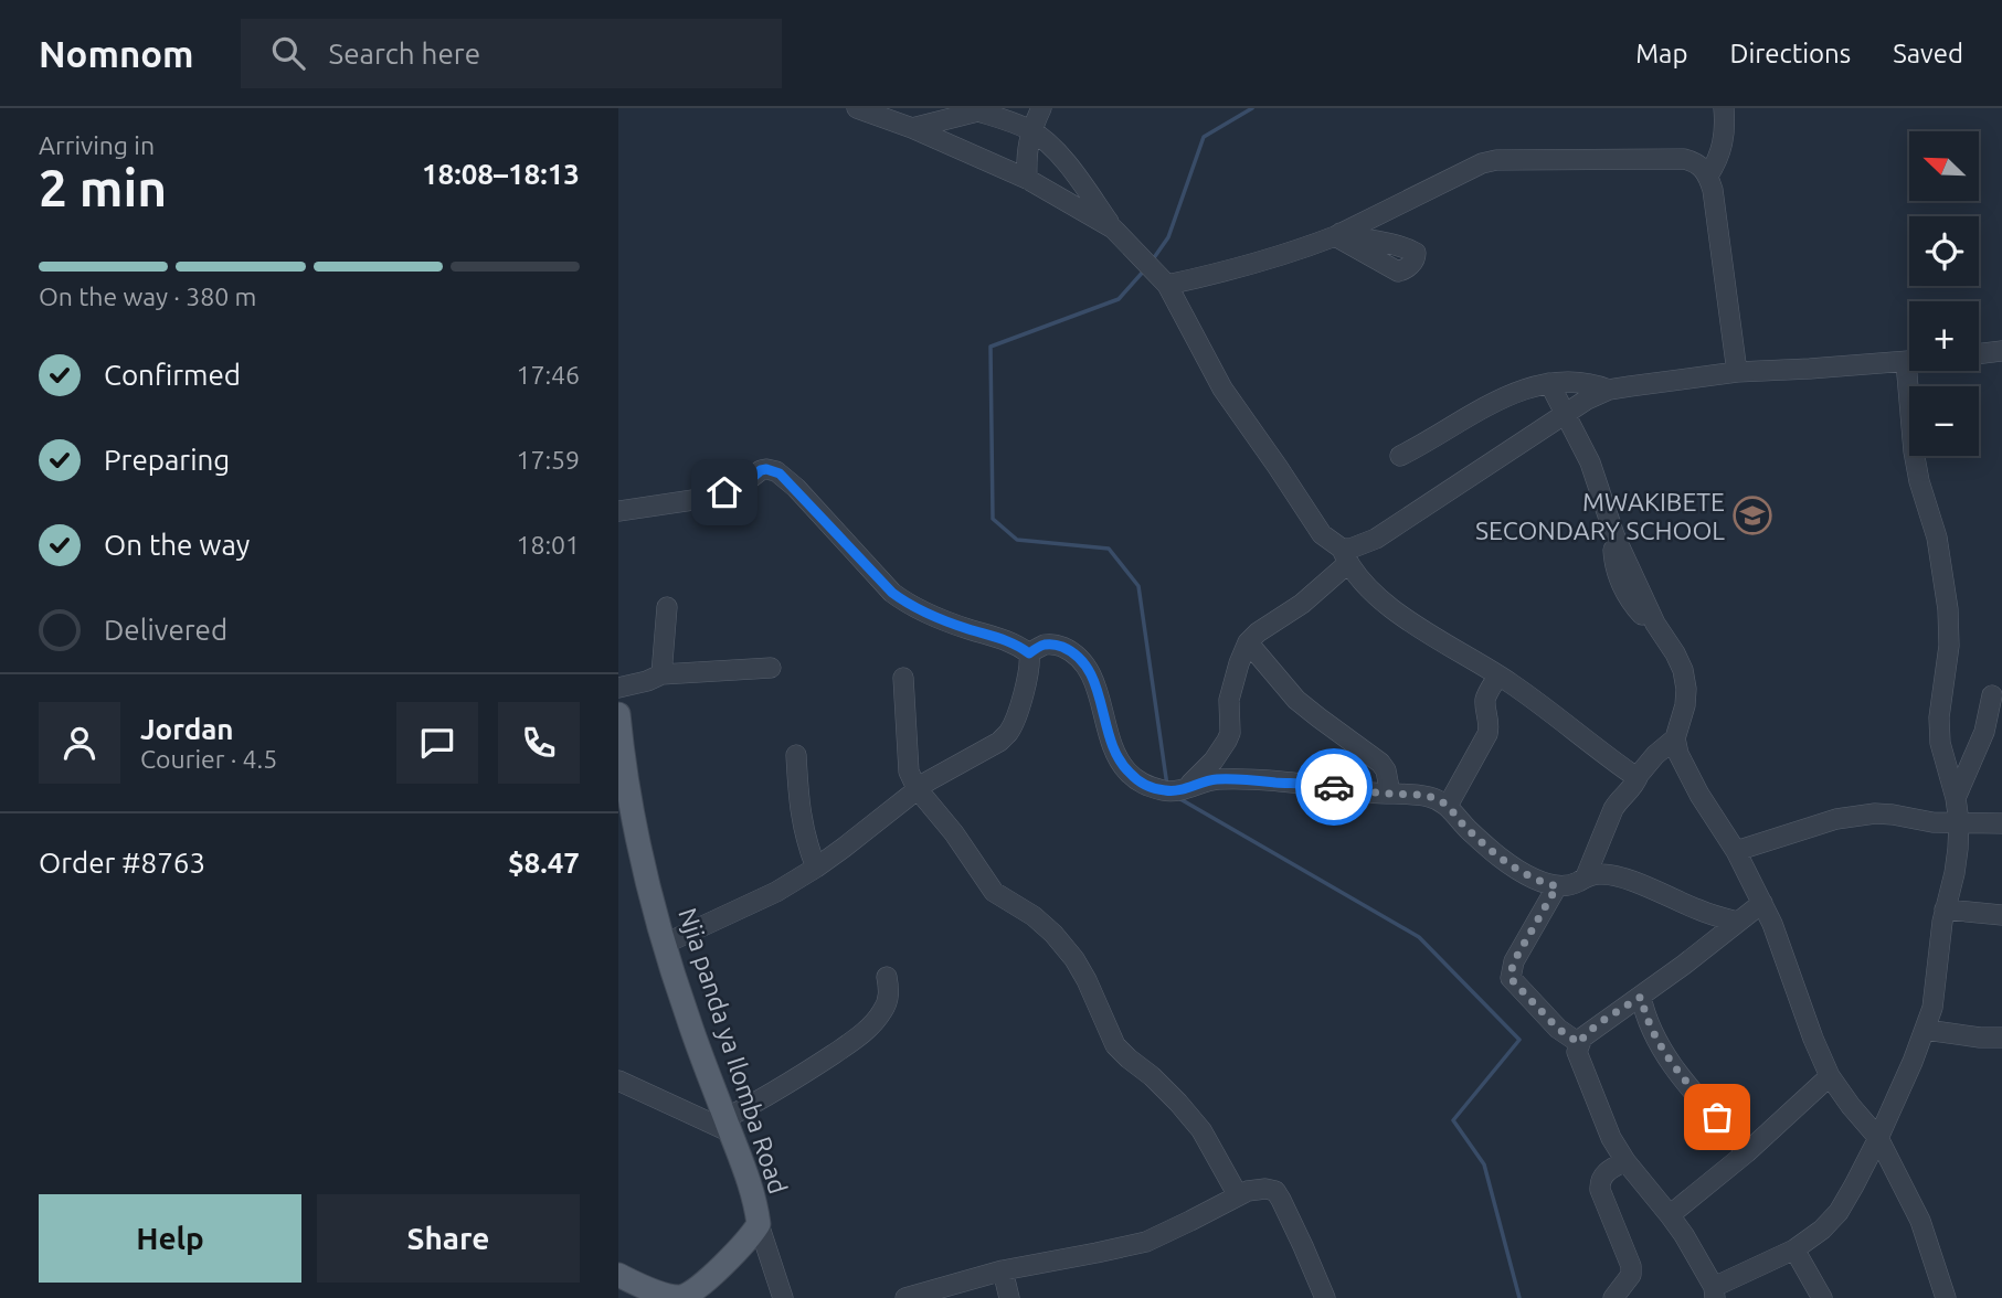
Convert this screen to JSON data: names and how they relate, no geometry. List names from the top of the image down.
{
  "streets": {
    "main road": ["Njia panda ya Ilomba Road"]
  },
  "places": {
    "school or university": ["MWAKIBETE SECONDARY SCHOOL"]
  },
  "north": "top left",
  "page": {
    "header": "Nomnom",
    "search": "Search here",
    "nav": ["Map", "Directions", "Saved"],
    "heading": ["2 min", "Arriving in", "18:08–18:13"],
    "panel": [
      "Jordan",
      "Courier · 4.5",
      "Order #8763",
      "$8.47"
    ],
    "map_buttons": ["+", "−"],
    "bar": "On the way · 380 m",
    "list": [
      ["Confirmed", "17:46"],
      ["Preparing", "17:59"],
      ["On the way", "18:01"],
      "Delivered"
    ],
    "buttons": ["Help", "Share"]
  }
}
